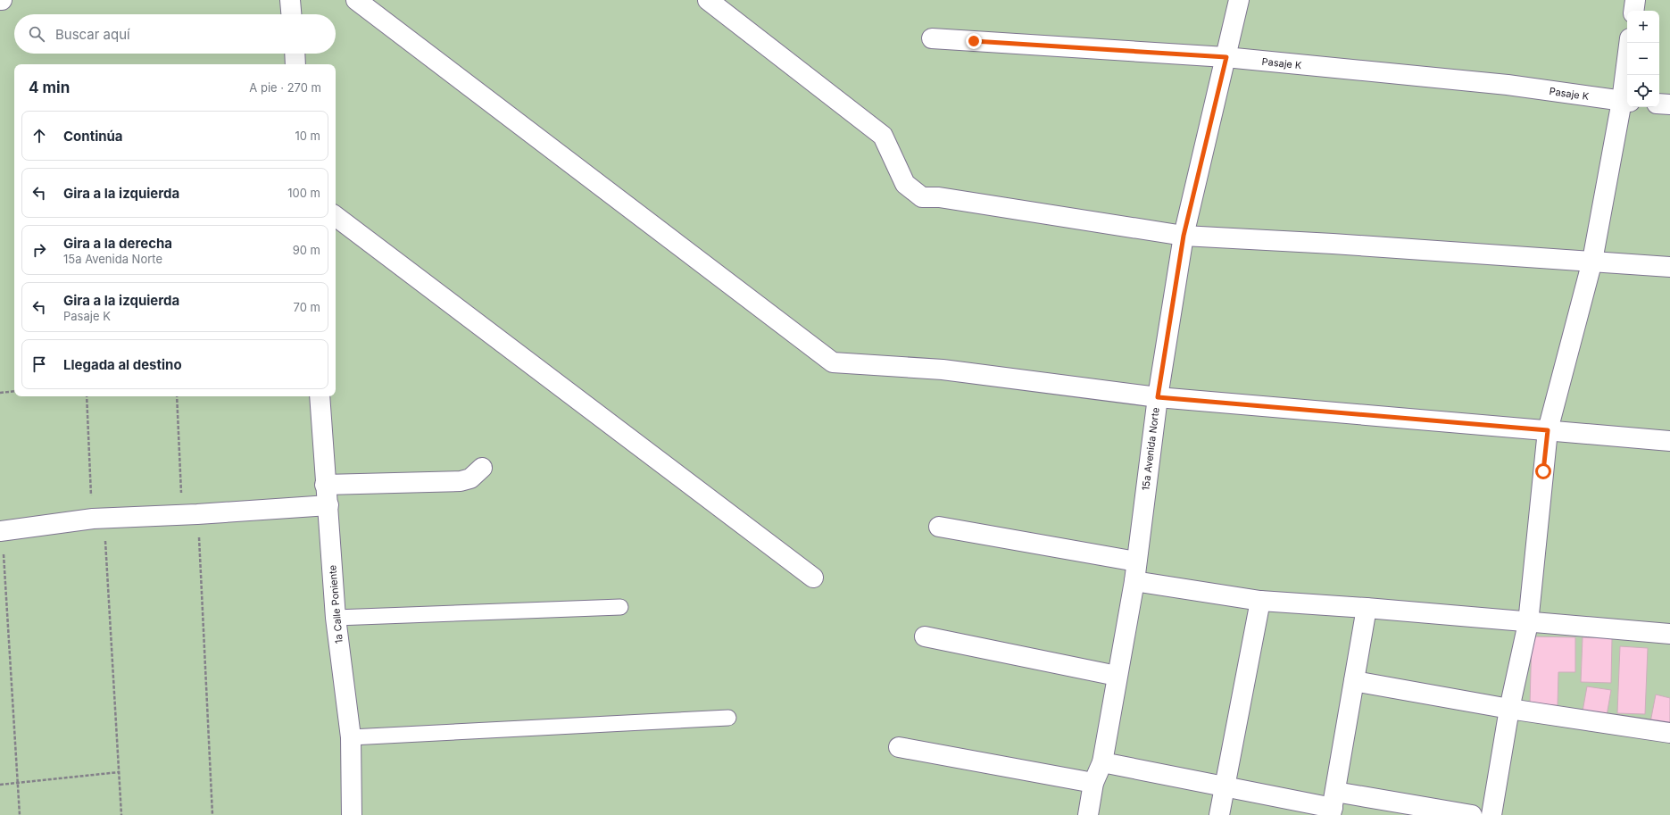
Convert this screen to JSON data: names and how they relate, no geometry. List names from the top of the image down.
{
  "streets": {
    "street": ["Pasaje K", "15a Avenida Norte", "1a Calle Poniente"]
  },
  "crossings": [
    ["Pasaje K", "15a Avenida Norte"]
  ],
  "page": {
    "map_buttons": ["+", "−"],
    "search": "Buscar aquí",
    "heading": ["4 min", "A pie · 270 m"],
    "list": [
      ["Continúa", "10 m"],
      ["Gira a la izquierda", "100 m"],
      ["Gira a la derecha", "15a Avenida Norte", "90 m"],
      ["Gira a la izquierda", "Pasaje K", "70 m"],
      "Llegada al destino"
    ]
  }
}
